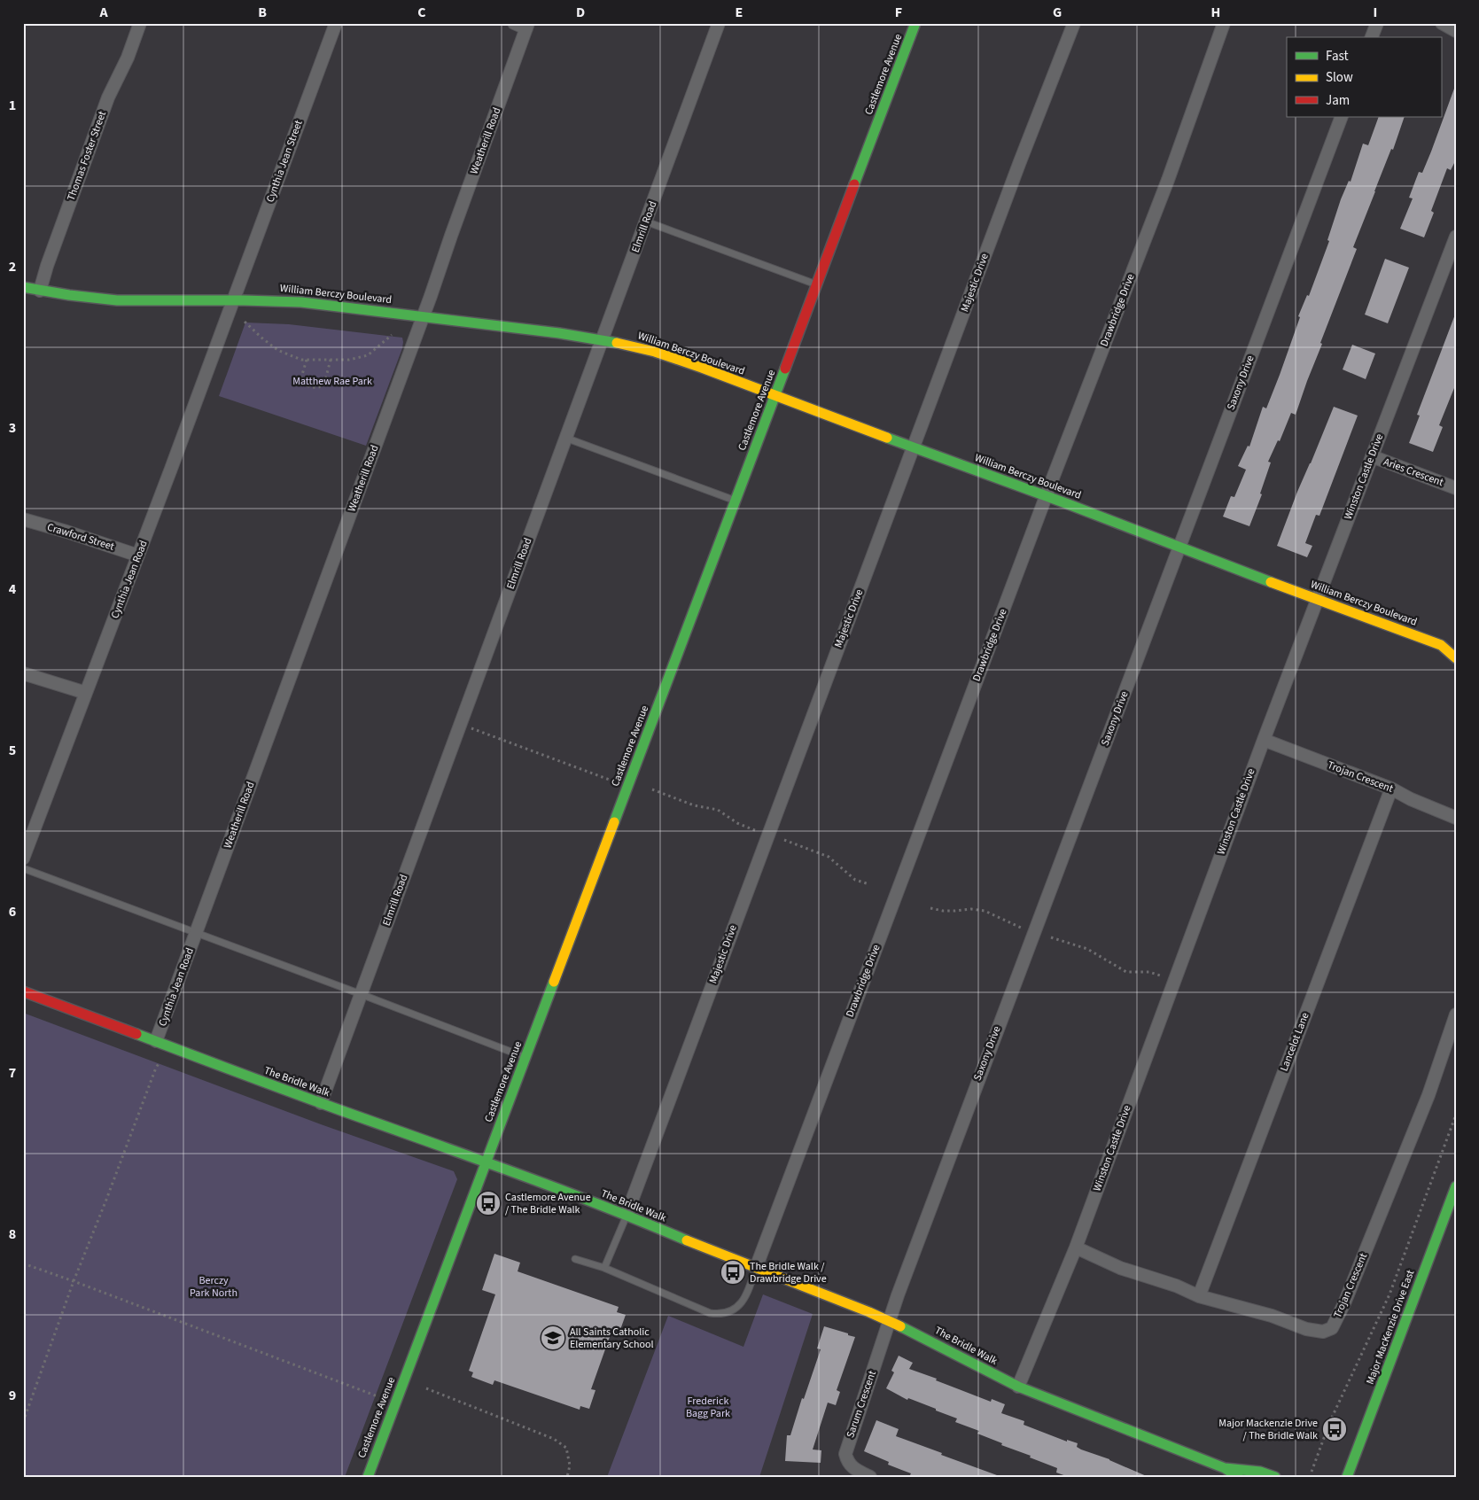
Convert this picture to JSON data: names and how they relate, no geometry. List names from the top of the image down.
{
  "streets": {
    "street": [
      "Castlemore Avenue",
      "Weatherill Road",
      "Thomas Foster Street",
      "Cynthia Jean Street",
      "Elmrill Road",
      "Majestic Drive",
      "William Berczy Boulevard",
      "Drawbridge Drive",
      "Saxony Drive",
      "Aries Crescent",
      "Winston Castle Drive",
      "Crawford Street",
      "Cynthia Jean Road",
      "Trojan Crescent",
      "Lancelot Lane",
      "The Bridle Walk",
      "Major MacKenzie Drive East",
      "Sarum Crescent"
    ]
  },
  "crossings": [
    ["Castlemore Avenue", "William Berczy Boulevard"],
    ["Castlemore Avenue", "The Bridle Walk"],
    ["Weatherill Road", "William Berczy Boulevard"],
    ["Weatherill Road", "Cynthia Jean Road"],
    ["Thomas Foster Street", "William Berczy Boulevard"],
    ["Cynthia Jean Street", "William Berczy Boulevard"],
    ["Cynthia Jean Street", "Cynthia Jean Road"],
    ["Elmrill Road", "William Berczy Boulevard"],
    ["Elmrill Road", "The Bridle Walk"],
    ["Majestic Drive", "William Berczy Boulevard"],
    ["Majestic Drive", "The Bridle Walk"],
    ["William Berczy Boulevard", "Drawbridge Drive"],
    ["William Berczy Boulevard", "Saxony Drive"],
    ["William Berczy Boulevard", "Winston Castle Drive"],
    ["William Berczy Boulevard", "Cynthia Jean Road"],
    ["Drawbridge Drive", "The Bridle Walk"],
    ["Saxony Drive", "The Bridle Walk"],
    ["Saxony Drive", "Sarum Crescent"],
    ["Aries Crescent", "Winston Castle Drive"],
    ["Winston Castle Drive", "Trojan Crescent"],
    ["Winston Castle Drive", "The Bridle Walk"],
    ["Crawford Street", "Cynthia Jean Road"],
    ["Cynthia Jean Road", "The Bridle Walk"],
    ["Trojan Crescent", "Lancelot Lane"],
    ["The Bridle Walk", "Sarum Crescent"]
  ],
  "parks": ["Matthew Rae Park", "Berczy Park North", "Frederick Bagg Park"],
  "places": {
    "bus stop": ["Castlemore Avenue / The Bridle Walk", "The Bridle Walk / Drawbridge Drive", "Major Mackenzie Drive / The Bridle Walk"],
    "school or university": ["All Saints Catholic Elementary School"]
  },
  "legend": ["Fast", "Slow", "Jam"],
  "grid": {
    "columns": [
      "A",
      "B",
      "C",
      "D",
      "E",
      "F",
      "G",
      "H",
      "I"
    ],
    "rows": [
      "1",
      "2",
      "3",
      "4",
      "5",
      "6",
      "7",
      "8",
      "9"
    ]
  }
}
